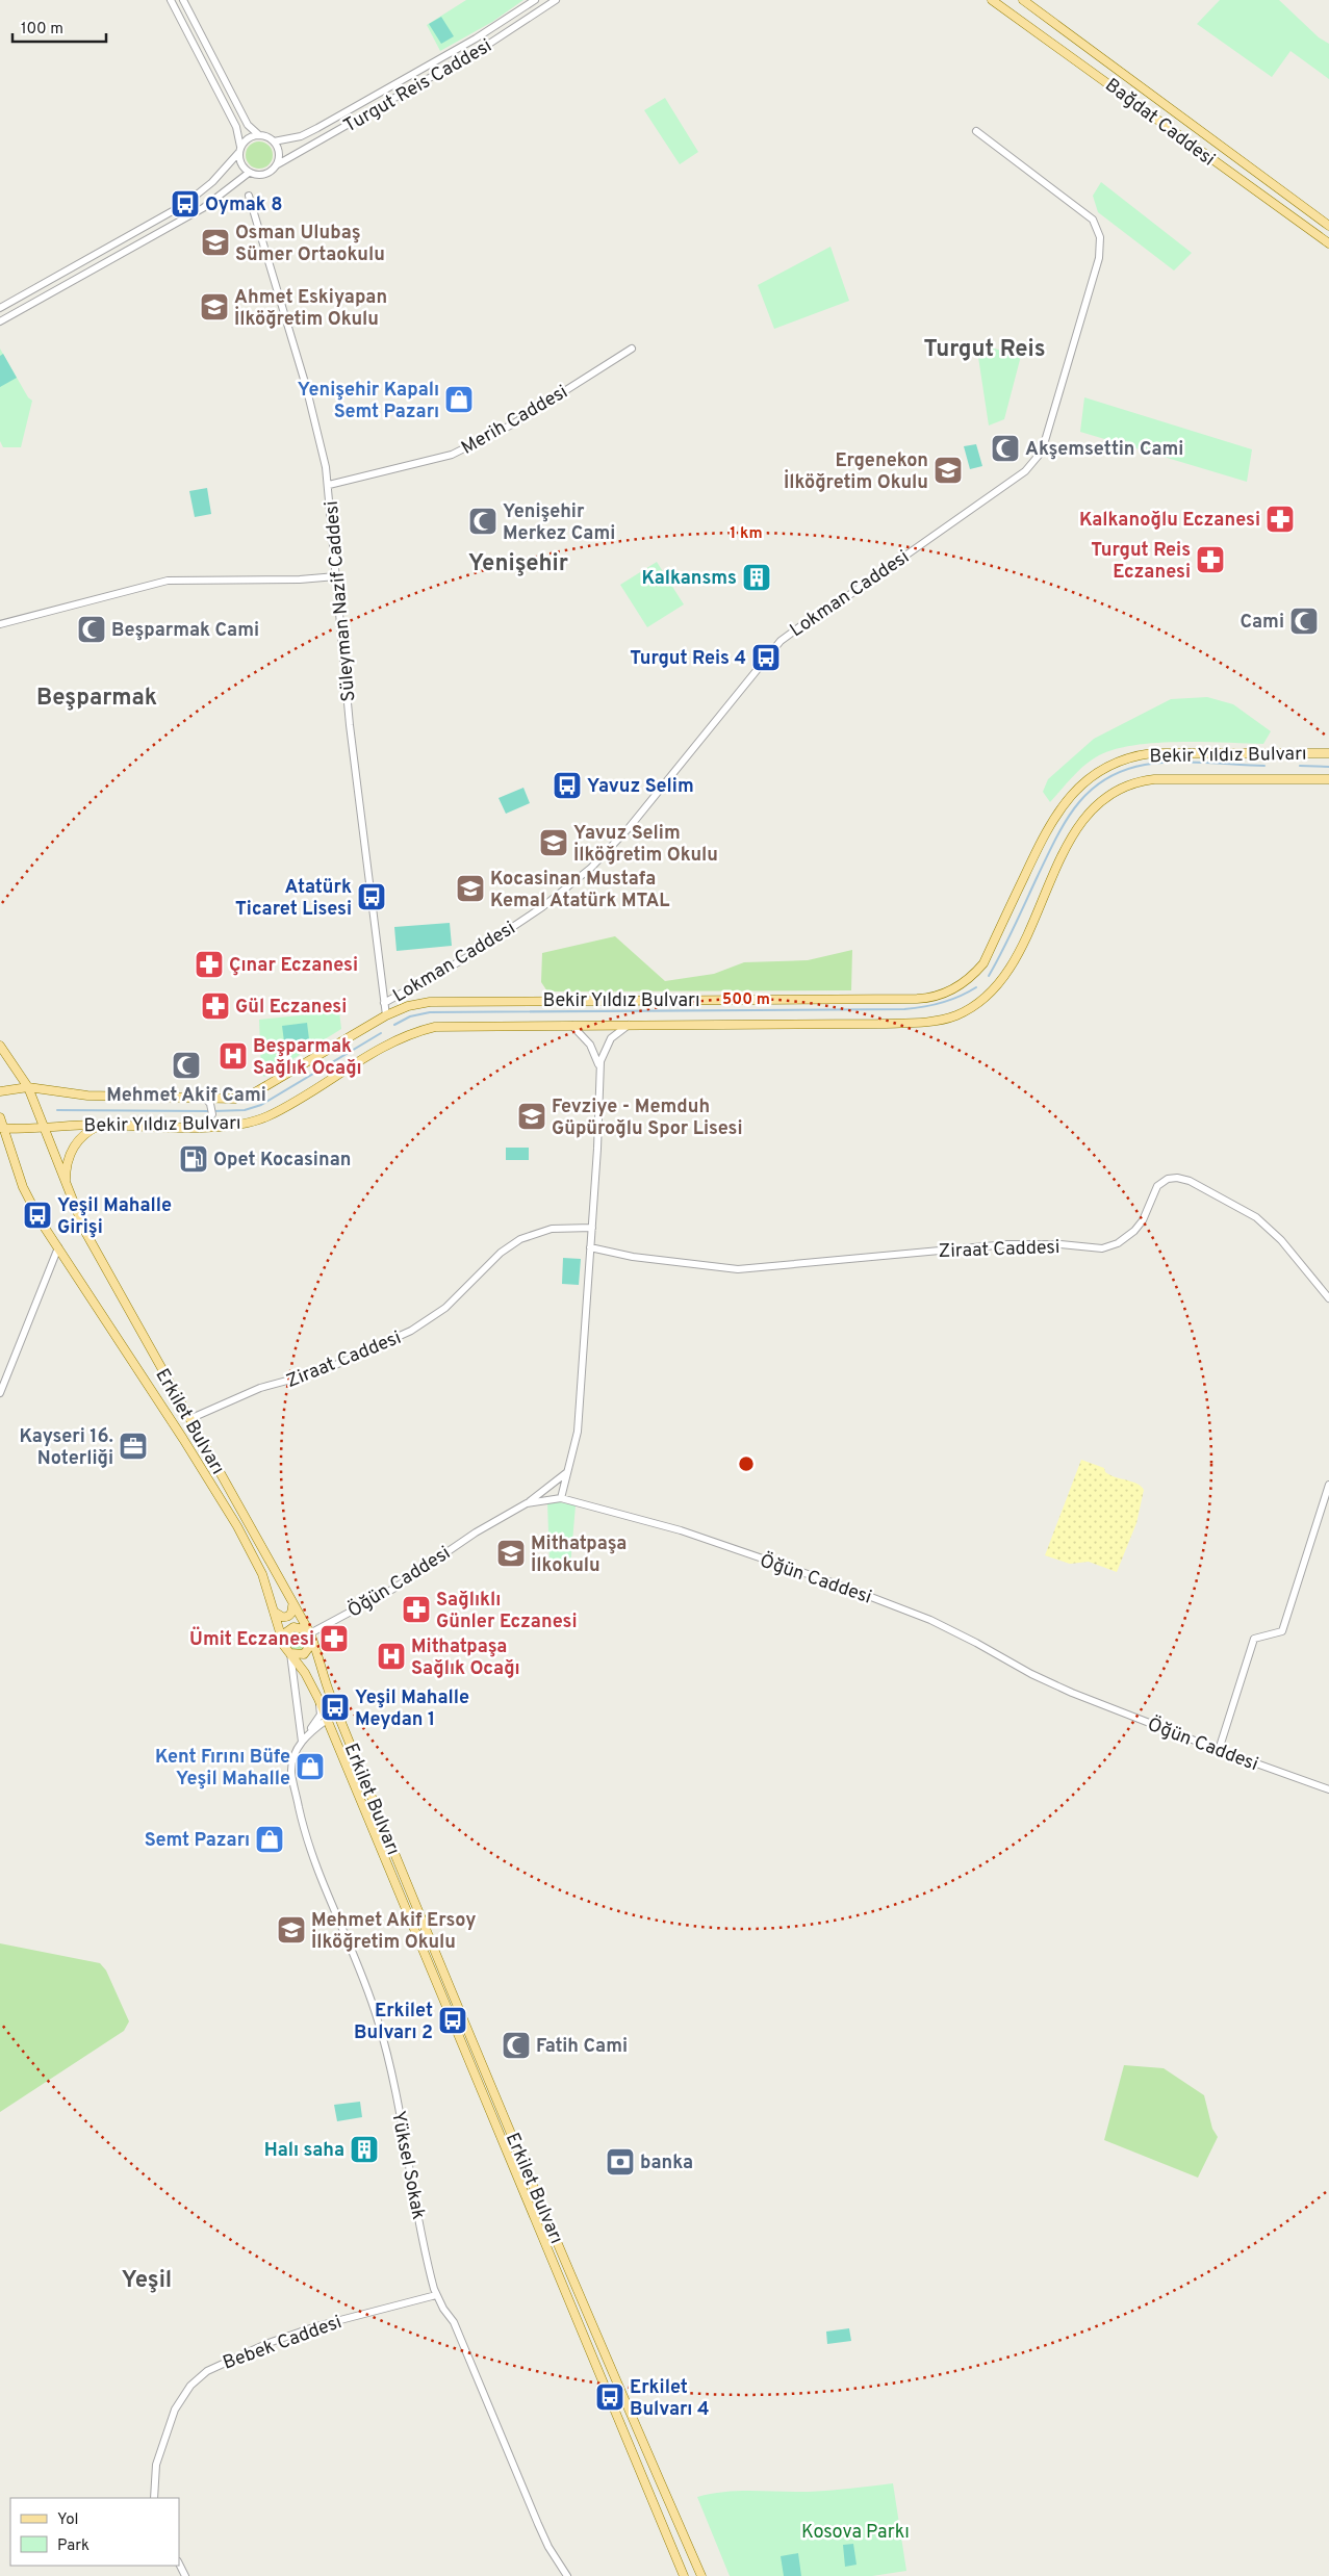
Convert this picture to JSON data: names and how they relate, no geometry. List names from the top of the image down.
{
  "streets": {
    "main road": ["Bağdat Caddesi", "Bekir Yıldız Bulvarı", "Erkilet Bulvarı"],
    "street": [
      "Turgut Reis Caddesi",
      "Merih Caddesi",
      "Lokman Caddesi",
      "Süleyman Nazif Caddesi",
      "Ziraat Caddesi",
      "Öğün Caddesi",
      "Yüksel Sokak",
      "Bebek Caddesi"
    ]
  },
  "crossings": [
    ["Merih Caddesi", "Süleyman Nazif Caddesi"],
    ["Lokman Caddesi", "Süleyman Nazif Caddesi"],
    ["Süleyman Nazif Caddesi", "Bekir Yıldız Bulvarı"],
    ["Bekir Yıldız Bulvarı", "Erkilet Bulvarı"],
    ["Ziraat Caddesi", "Erkilet Bulvarı"],
    ["Erkilet Bulvarı", "Öğün Caddesi"],
    ["Erkilet Bulvarı", "Yüksel Sokak"],
    ["Öğün Caddesi", "Yüksel Sokak"],
    ["Yüksel Sokak", "Bebek Caddesi"]
  ],
  "districts": [
    "Turgut Reis",
    "Yenişehir",
    "Beşparmak",
    "Yeşil"
  ],
  "parks": ["Kosova Parkı"],
  "places": {
    "bus stop": [
      "Oymak 8",
      "Turgut Reis 4",
      "Yavuz Selim",
      "Atatürk Ticaret Lisesi",
      "Yeşil Mahalle Girişi",
      "Yeşil Mahalle Meydan 1",
      "Erkilet Bulvarı 2",
      "Erkilet Bulvarı 4"
    ],
    "school or university": [
      "Osman Ulubaş Sümer Ortaokulu",
      "Ahmet Eskiyapan İlköğretim Okulu",
      "Ergenekon İlköğretim Okulu",
      "Yavuz Selim İlköğretim Okulu",
      "Kocasinan Mustafa Kemal Atatürk MTAL",
      "Fevziye - Memduh Güpüroğlu Spor Lisesi",
      "Mithatpaşa İlkokulu",
      "Mehmet Akif Ersoy İlköğretim Okulu"
    ],
    "shop": ["Yenişehir Kapalı Semt Pazarı", "Kent Fırını Büfe Yeşil Mahalle", "Semt Pazarı"],
    "mosque": [
      "Akşemsettin Cami",
      "Yenişehir Merkez Cami",
      "Cami",
      "Beşparmak Cami",
      "Mehmet Akif Cami",
      "Fatih Cami"
    ],
    "pharmacy": [
      "Kalkanoğlu Eczanesi",
      "Turgut Reis Eczanesi",
      "Çınar Eczanesi",
      "Gül Eczanesi",
      "Sağlıklı Günler Eczanesi",
      "Ümit Eczanesi"
    ],
    "building": ["Kalkansms", "Halı saha"],
    "hospital": ["Beşparmak Sağlık Ocağı", "Mithatpaşa Sağlık Ocağı"],
    "fuel station": ["Opet Kocasinan"],
    "office": ["Kayseri 16. Noterliği"],
    "bank": ["banka"]
  },
  "legend": ["Yol", "Park"],
  "scale_bar": "100 m",
  "rings": ["1 km", "500 m"]
}
